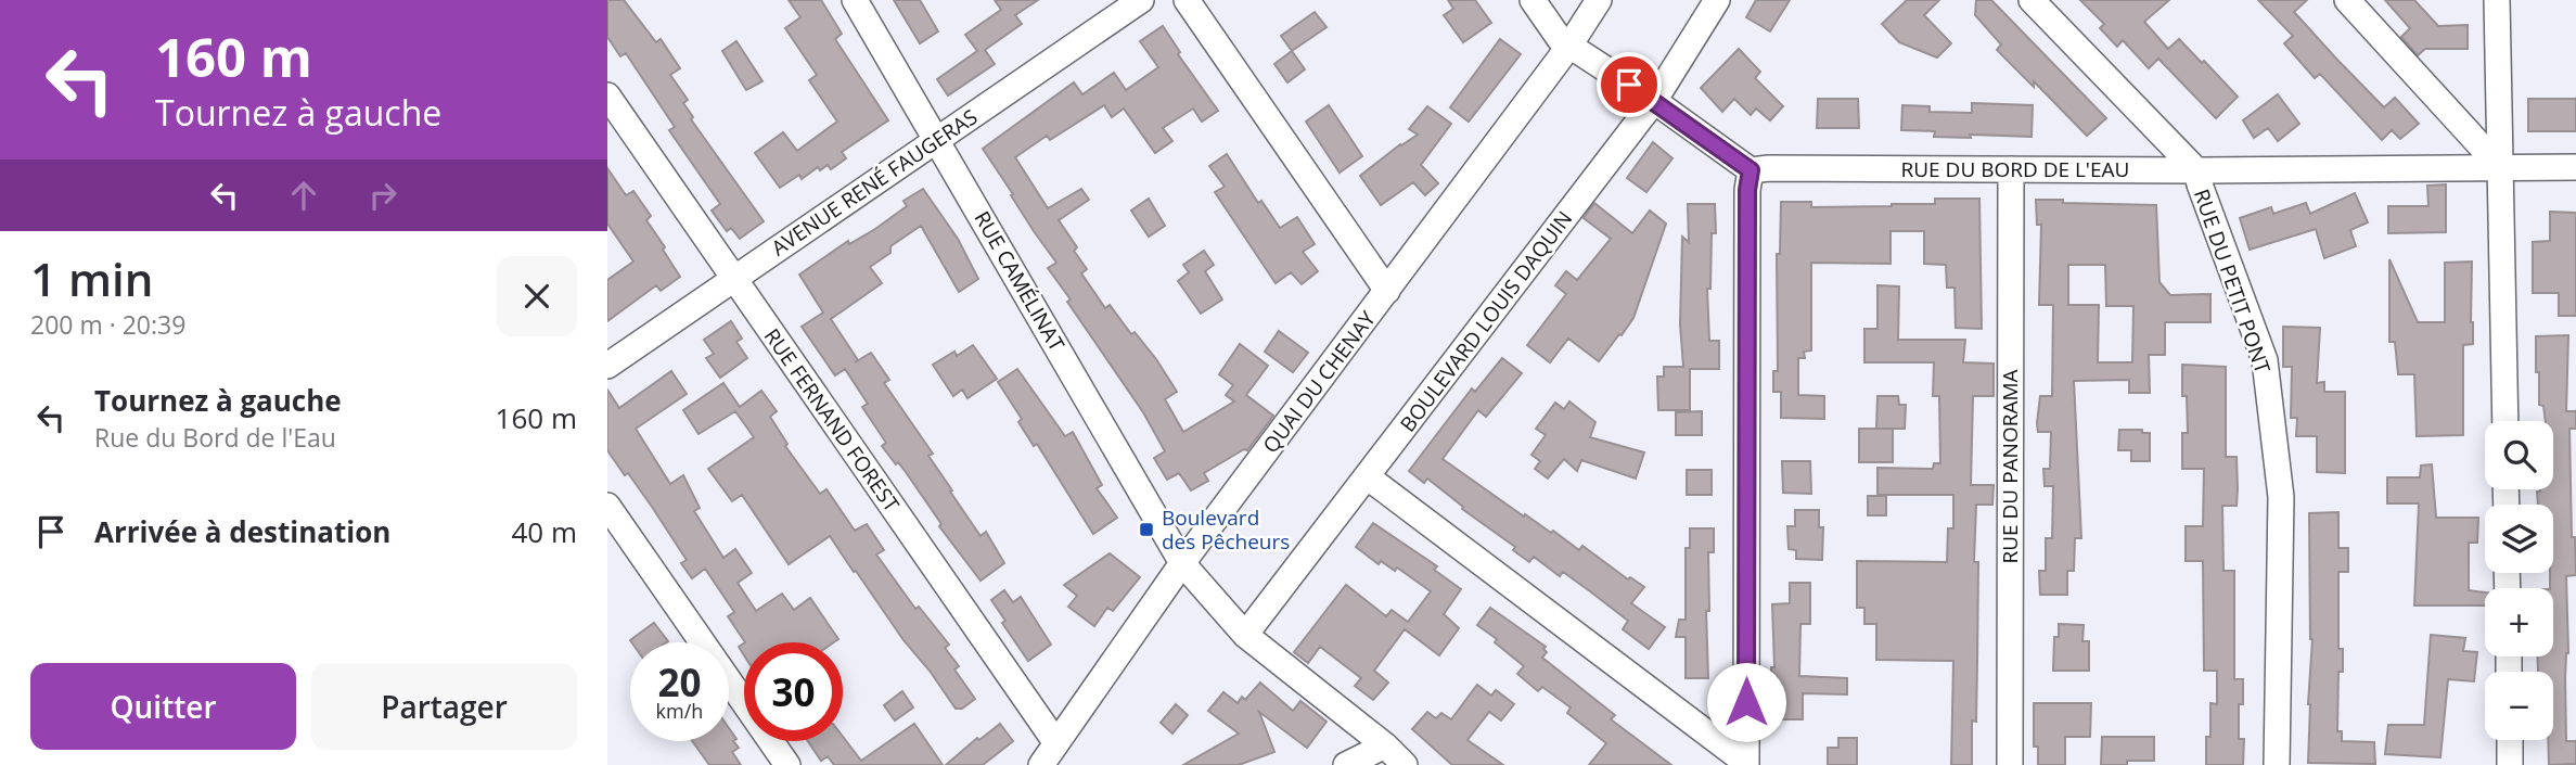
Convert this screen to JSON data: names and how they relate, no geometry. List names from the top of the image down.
{
  "streets": {
    "street": [
      "RUE DU BORD DE L'EAU",
      "AVENUE RENÉ FAUGERAS",
      "RUE CAMÉLINAT",
      "RUE DU PETIT PONT",
      "BOULEVARD LOUIS DAQUIN",
      "QUAI DU CHENAY",
      "RUE FERNAND FOREST",
      "RUE DU PANORAMA"
    ]
  },
  "crossings": [
    ["RUE DU BORD DE L'EAU", "RUE DU PETIT PONT"],
    ["RUE DU BORD DE L'EAU", "RUE DU PANORAMA"],
    ["AVENUE RENÉ FAUGERAS", "RUE CAMÉLINAT"],
    ["AVENUE RENÉ FAUGERAS", "RUE FERNAND FOREST"],
    ["RUE CAMÉLINAT", "BOULEVARD LOUIS DAQUIN"],
    ["RUE CAMÉLINAT", "QUAI DU CHENAY"],
    ["QUAI DU CHENAY", "RUE FERNAND FOREST"]
  ],
  "places": {
    "transit": ["Boulevard des Pêcheurs"]
  },
  "page": {
    "turn": ["160 m", "Tournez à gauche"],
    "heading": ["1 min", "200 m · 20:39"],
    "list": [
      {
        "name": "Tournez à gauche",
        "note": "Rue du Bord de l'Eau",
        "value": "160 m"
      },
      {
        "name": "Arrivée à destination",
        "value": "40 m"
      }
    ],
    "map_buttons": ["+", "−"],
    "speed": "20 km/h",
    "limit": "30",
    "buttons": ["Quitter", "Partager"]
  }
}
